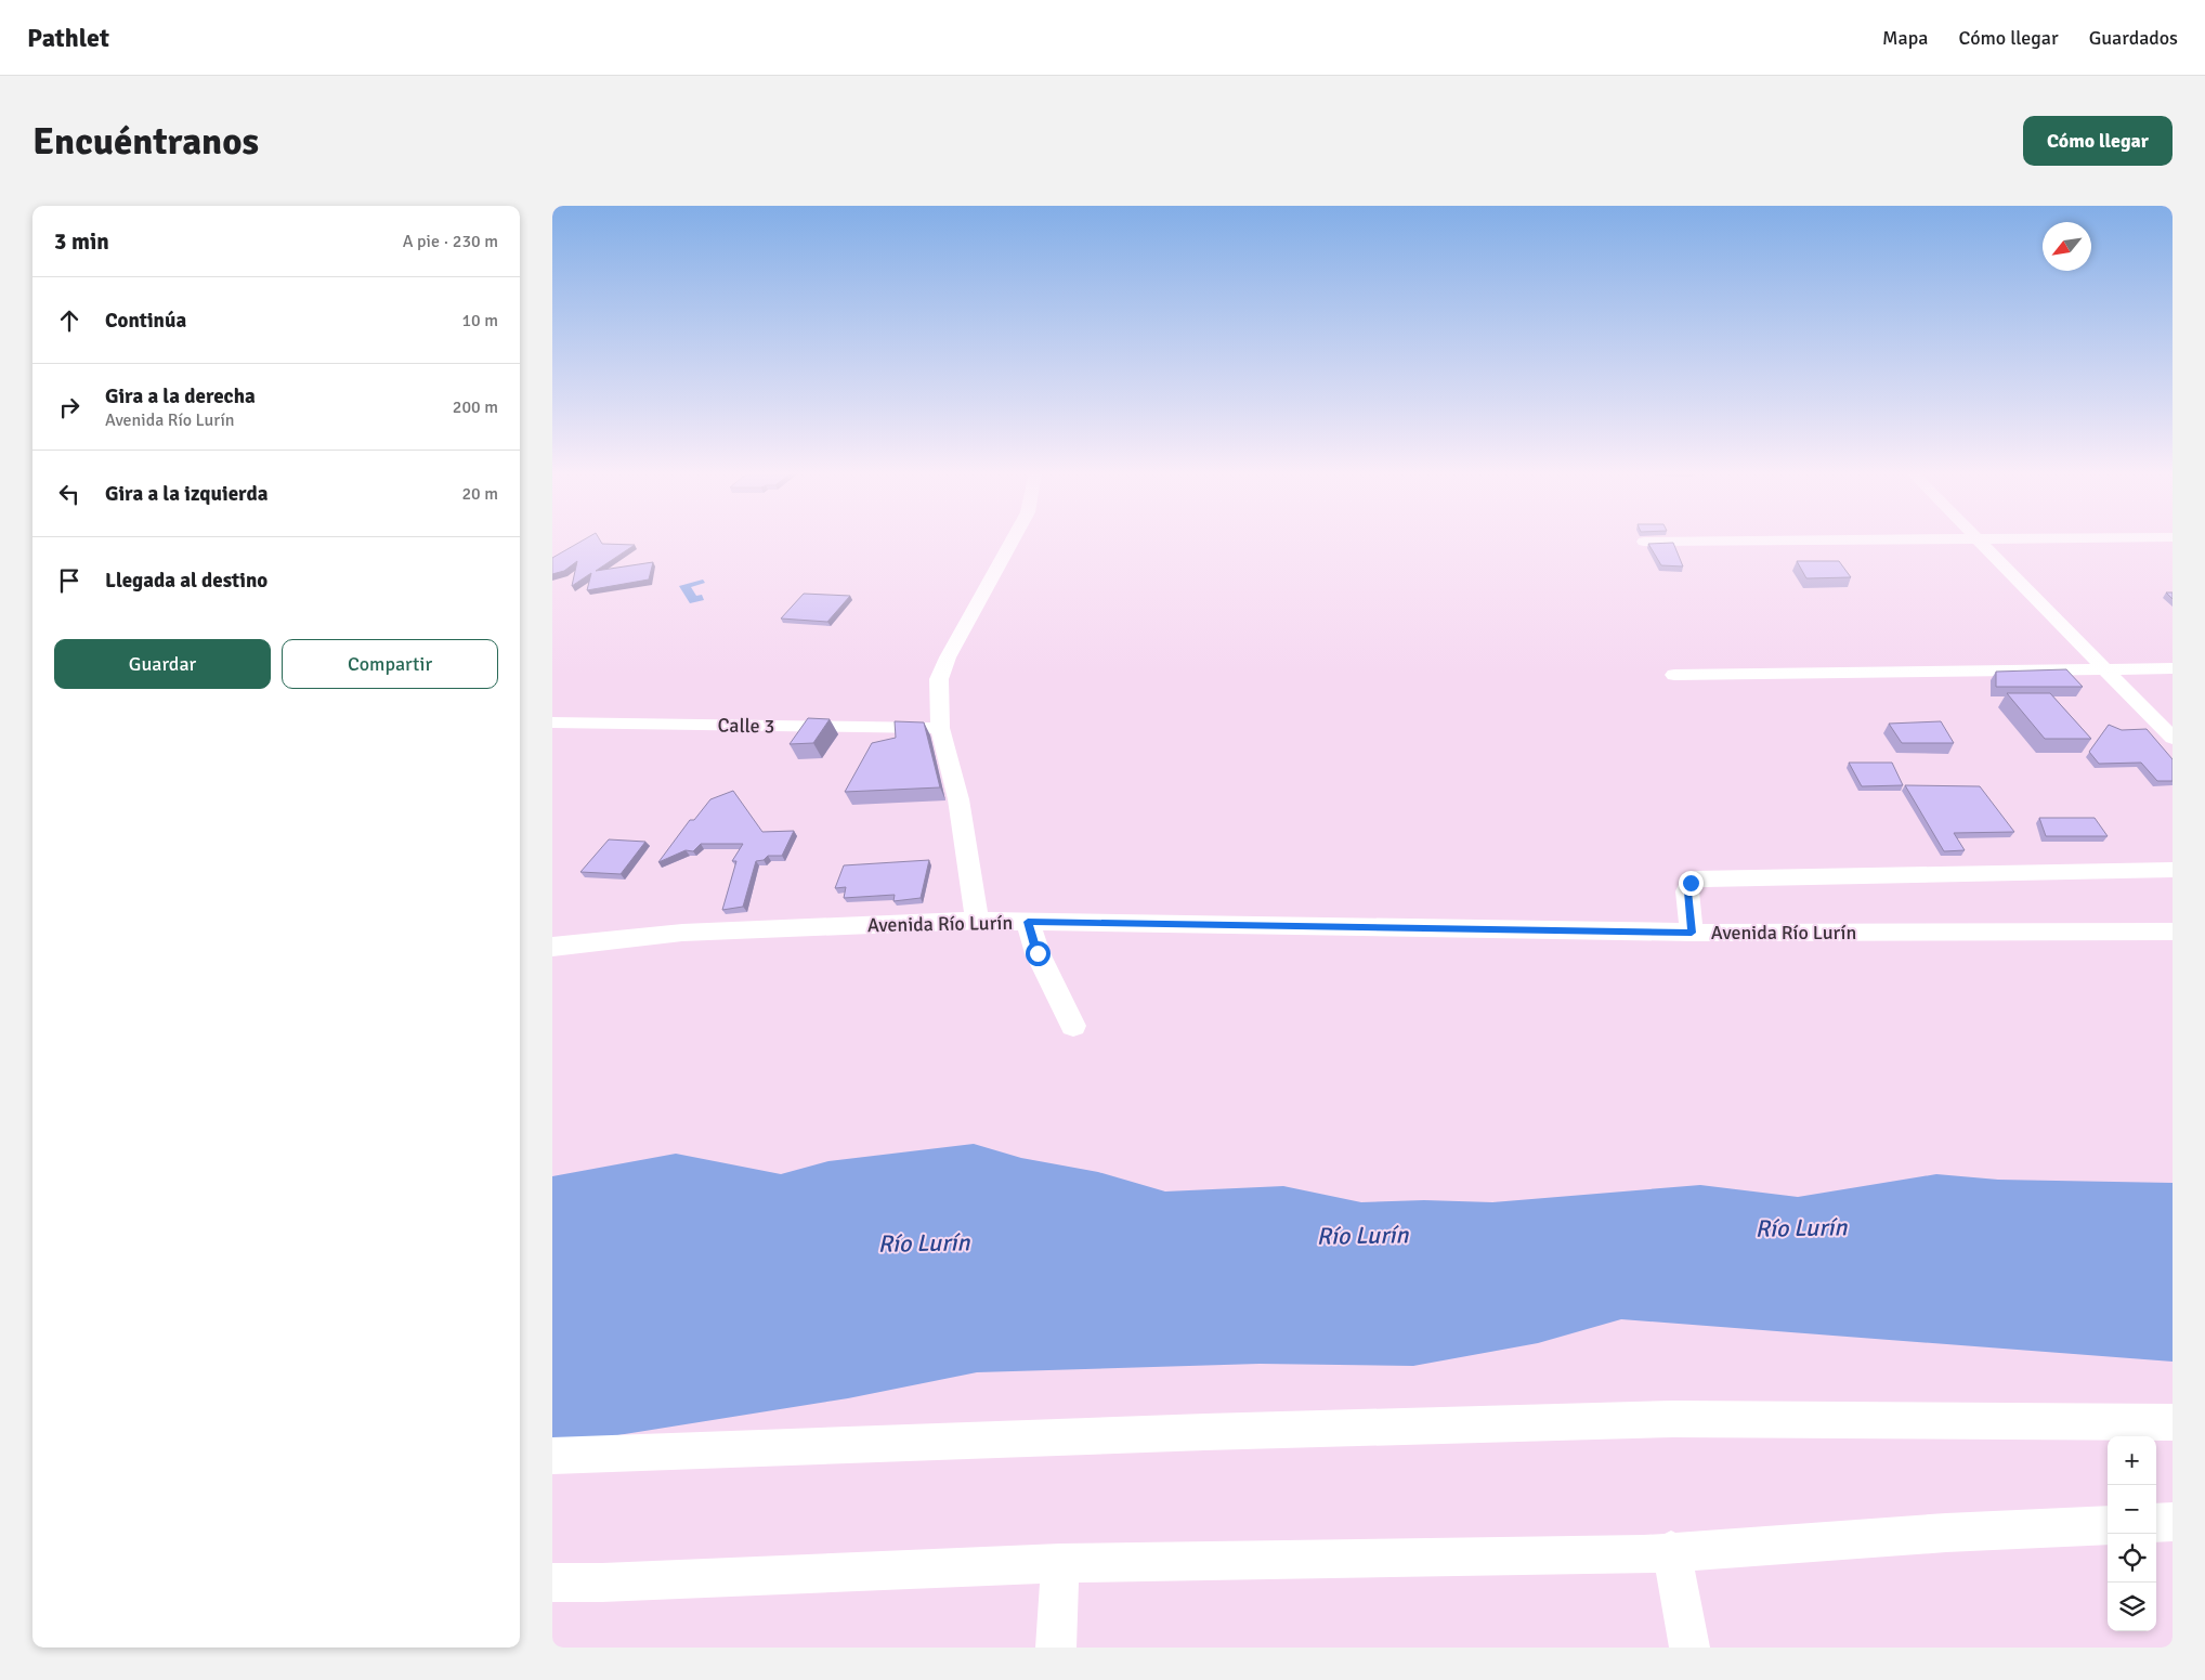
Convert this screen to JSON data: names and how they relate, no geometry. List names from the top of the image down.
{
  "streets": {
    "street": ["Calle 3", "Avenida Río Lurín"]
  },
  "water": ["Río Lurín"],
  "north": "bottom left",
  "page": {
    "header": "Pathlet",
    "nav": ["Mapa", "Cómo llegar", "Guardados"],
    "buttons": [
      "Cómo llegar",
      ["Guardar", "Compartir"]
    ],
    "title": "Encuéntranos",
    "heading": ["3 min", "A pie · 230 m"],
    "list": [
      ["Continúa", "10 m"],
      ["Gira a la derecha", "Avenida Río Lurín", "200 m"],
      ["Gira a la izquierda", "20 m"],
      "Llegada al destino"
    ],
    "map_buttons": ["+", "−"]
  }
}
